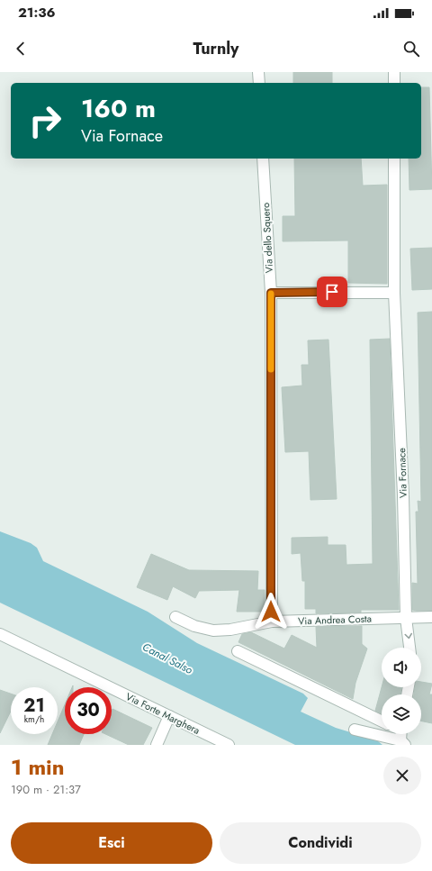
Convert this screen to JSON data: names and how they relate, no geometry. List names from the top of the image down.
{
  "streets": {
    "street": [
      "Via dello Squero",
      "Via Fornace",
      "Via Andrea Costa",
      "Via Forte Marghera"
    ]
  },
  "crossings": [
    ["Via dello Squero", "Via Andrea Costa"],
    ["Via Fornace", "Via Andrea Costa"]
  ],
  "water": ["Canal Salso"],
  "page": {
    "status": "21:36",
    "header": "Turnly",
    "turn": ["160 m", "Via Fornace"],
    "speed": "21 km/h",
    "limit": "30",
    "heading": ["1 min", "190 m · 21:37"],
    "buttons": ["Esci", "Condividi"]
  }
}
